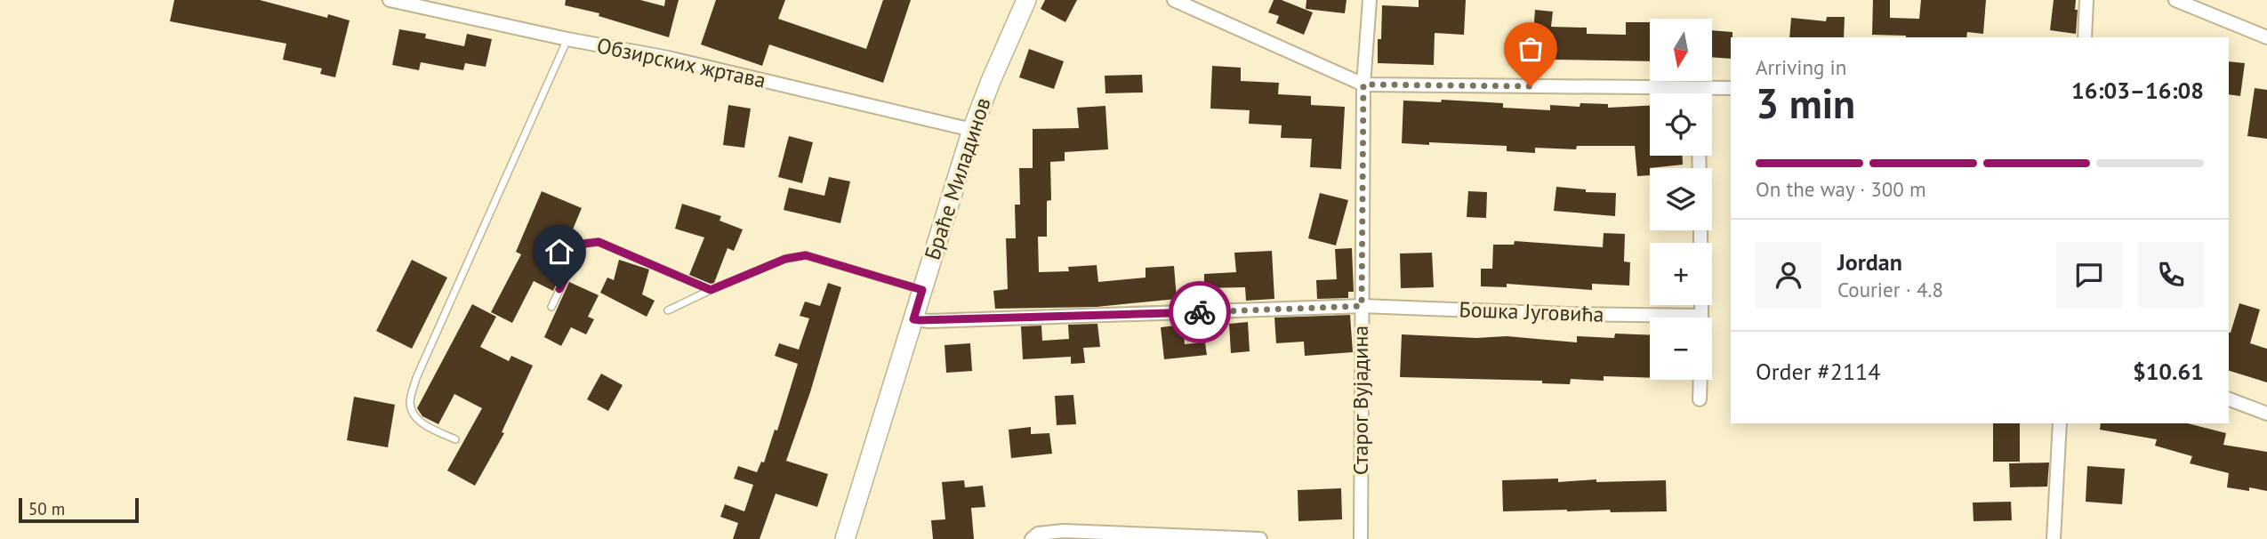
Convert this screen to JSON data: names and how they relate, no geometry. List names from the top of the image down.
{
  "streets": {
    "main road": ["Браће Миладинов"],
    "street": ["Обзирских жртава", "Бошка Југовића", "Старог Вујадина"]
  },
  "crossings": [
    ["Обзирских жртава", "Браће Миладинов"],
    ["Браће Миладинов", "Бошка Југовића"],
    ["Бошка Југовића", "Старог Вујадина"]
  ],
  "scale_bar": "50 m",
  "north": "bottom",
  "page": {
    "map_buttons": ["+", "−"],
    "heading": ["3 min", "Arriving in", "16:03–16:08"],
    "panel": [
      "Jordan",
      "Courier · 4.8",
      "Order #2114",
      "$10.61"
    ],
    "bar": "On the way · 300 m",
    "scale": "50 m"
  }
}
